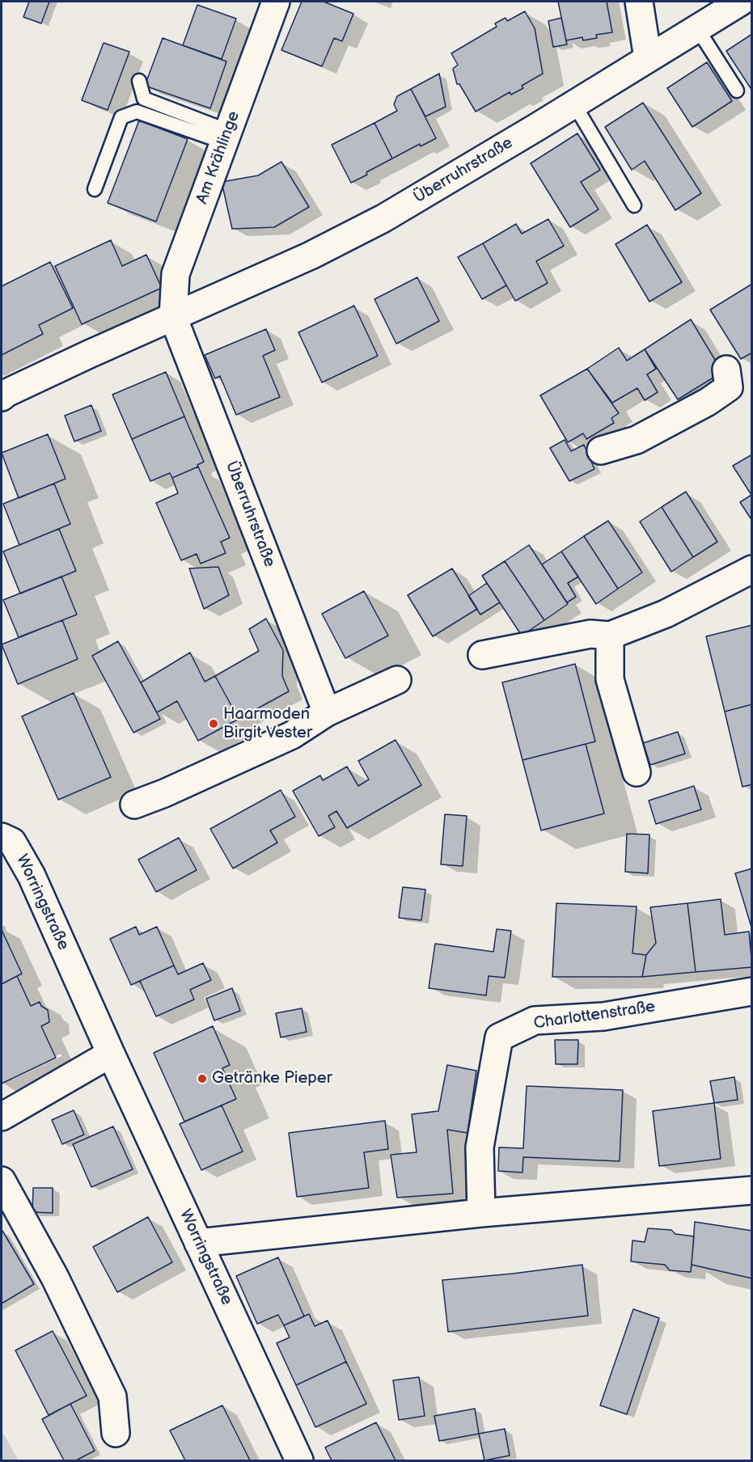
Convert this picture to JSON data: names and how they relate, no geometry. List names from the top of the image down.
{
  "streets": {
    "street": [
      "Am Krählinge",
      "Überruhrstraße",
      "Worringstraße",
      "Charlottenstraße"
    ]
  },
  "crossings": [
    ["Am Krählinge", "Überruhrstraße"]
  ],
  "places": ["Haarmoden Birgit Vester", "Getränke Pieper"]
}
